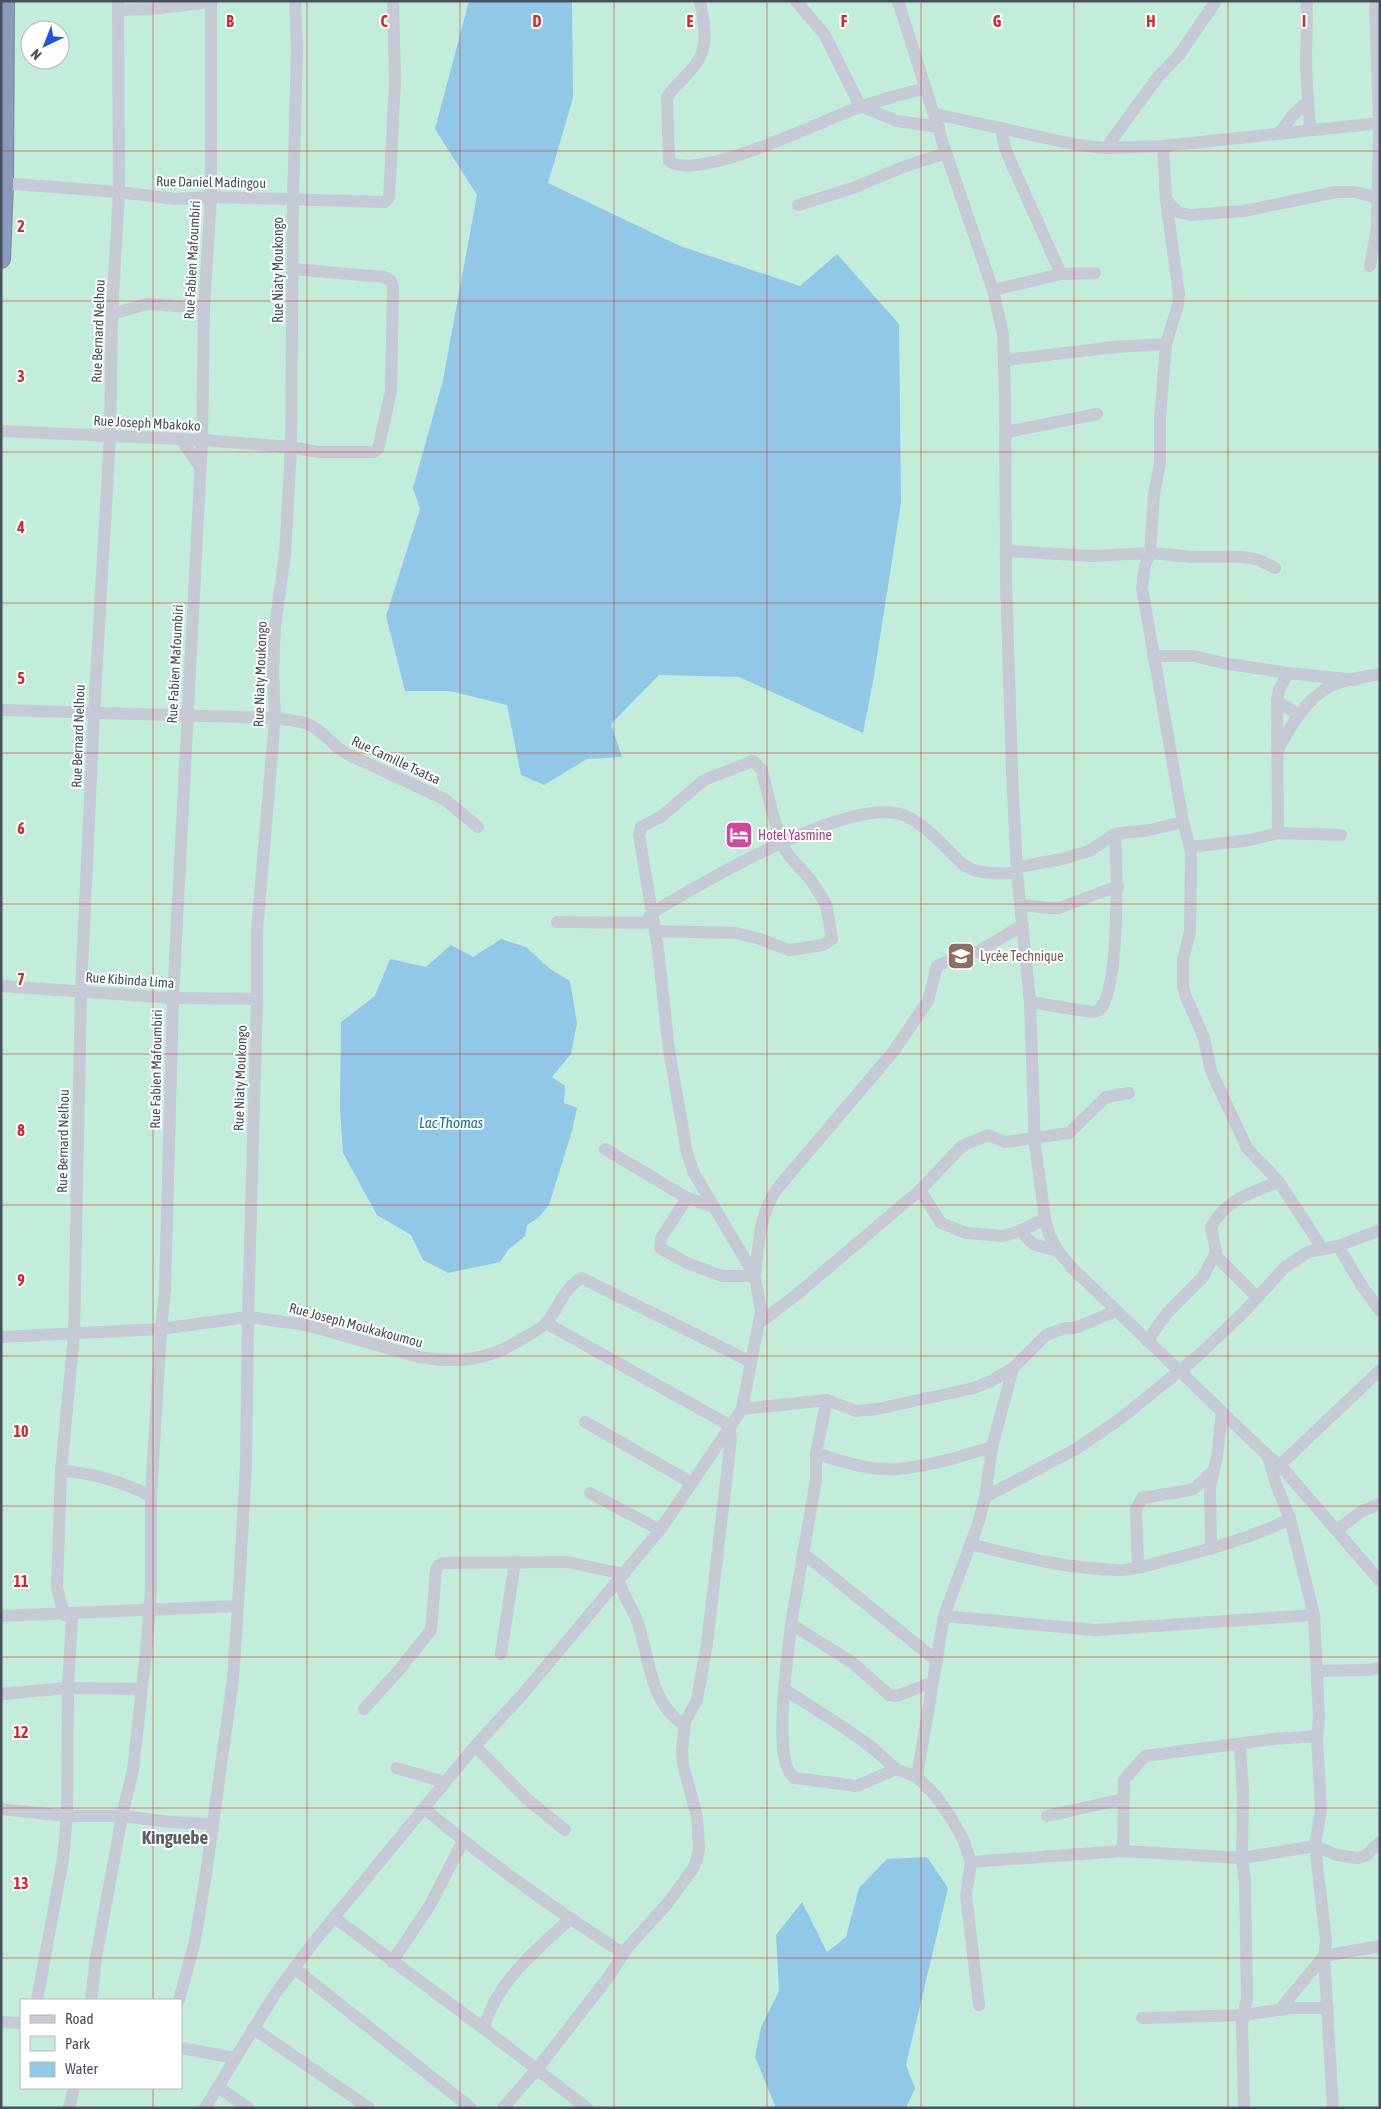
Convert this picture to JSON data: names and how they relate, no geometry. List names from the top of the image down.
{
  "streets": {
    "street": [
      "Rue Daniel Madingou",
      "Rue Fabien Mafoumbiri",
      "Rue Niaty Moukongo",
      "Rue Bernard Nelhou",
      "Rue Joseph Mbakoko",
      "Rue Camille Tsatsa",
      "Rue Kibinda Lima",
      "Rue Joseph Moukakoumou"
    ]
  },
  "crossings": [
    ["Rue Daniel Madingou", "Rue Fabien Mafoumbiri"],
    ["Rue Daniel Madingou", "Rue Niaty Moukongo"],
    ["Rue Daniel Madingou", "Rue Bernard Nelhou"],
    ["Rue Fabien Mafoumbiri", "Rue Joseph Mbakoko"],
    ["Rue Fabien Mafoumbiri", "Rue Camille Tsatsa"],
    ["Rue Fabien Mafoumbiri", "Rue Kibinda Lima"],
    ["Rue Fabien Mafoumbiri", "Rue Joseph Moukakoumou"],
    ["Rue Niaty Moukongo", "Rue Joseph Mbakoko"],
    ["Rue Niaty Moukongo", "Rue Camille Tsatsa"],
    ["Rue Niaty Moukongo", "Rue Kibinda Lima"],
    ["Rue Niaty Moukongo", "Rue Joseph Moukakoumou"],
    ["Rue Bernard Nelhou", "Rue Joseph Mbakoko"],
    ["Rue Bernard Nelhou", "Rue Camille Tsatsa"],
    ["Rue Bernard Nelhou", "Rue Kibinda Lima"],
    ["Rue Bernard Nelhou", "Rue Joseph Moukakoumou"]
  ],
  "districts": ["Kinguebe"],
  "water": ["Lac Thomas"],
  "places": {
    "hotel": ["Hotel Yasmine"],
    "school or university": ["Lycée Technique"]
  },
  "legend": ["Road", "Park", "Water"],
  "north": "bottom left",
  "grid": {
    "columns": [
      "B",
      "C",
      "D",
      "E",
      "F",
      "G",
      "H",
      "I"
    ],
    "rows": [
      "2",
      "3",
      "4",
      "5",
      "6",
      "7",
      "8",
      "9",
      "10",
      "11",
      "12",
      "13"
    ]
  }
}
